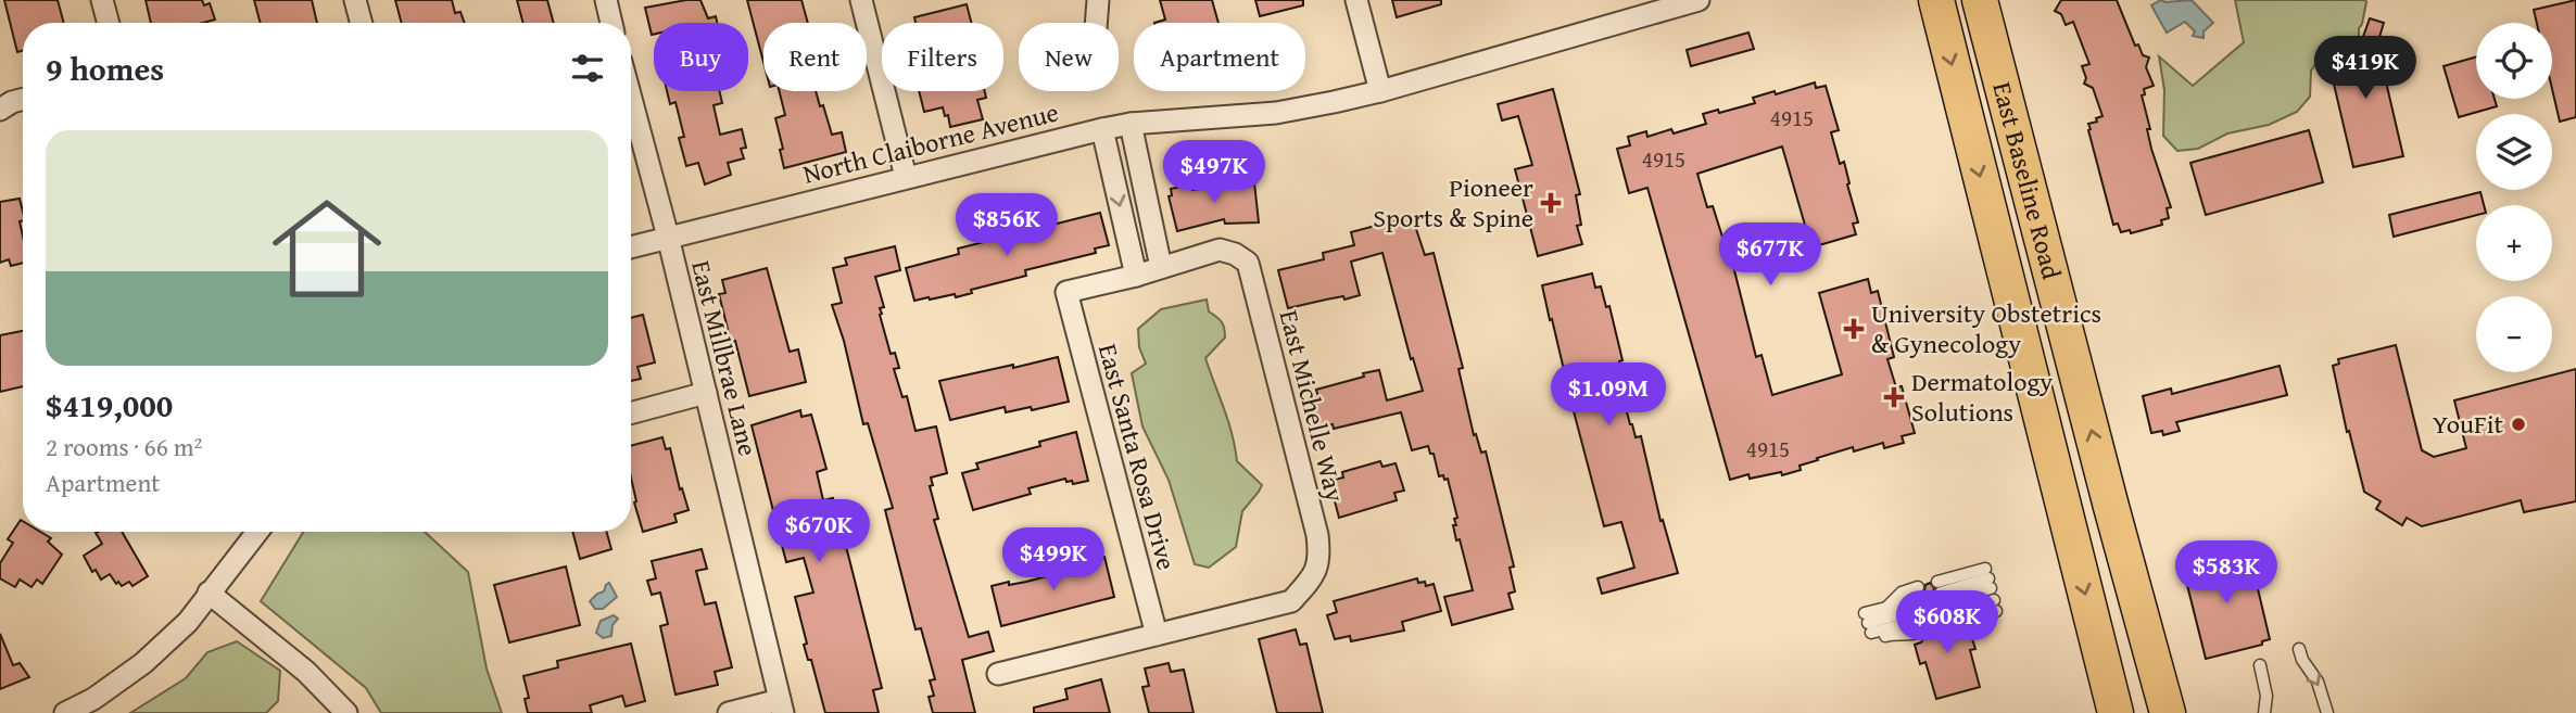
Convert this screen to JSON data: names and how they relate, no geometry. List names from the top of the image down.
{
  "streets": {
    "main road": ["East Baseline Road"],
    "street": [
      "North Claiborne Avenue",
      "East Millbrae Lane",
      "East Michelle Way",
      "East Santa Rosa Drive"
    ]
  },
  "crossings": [
    ["North Claiborne Avenue", "East Millbrae Lane"],
    ["East Michelle Way", "East Santa Rosa Drive"]
  ],
  "places": {
    "health": ["Pioneer Sports & Spine", "University Obstetrics & Gynecology", "Dermatology Solutions"],
    "other": ["YouFit"]
  },
  "house_numbers": ["4915", "4915", "4915"],
  "page": {
    "map_buttons": ["+", "−"],
    "chip": [
      "Buy",
      "Rent",
      "Filters",
      "New",
      "Apartment"
    ],
    "heading": "9 homes",
    "price": [
      "$419K",
      "$497K",
      "$856K",
      "$677K",
      "$1.09M",
      "$670K",
      "$499K",
      "$583K",
      "$608K"
    ],
    "list": [
      {
        "name": "$419,000",
        "note": "2 rooms · 66 m² · Apartment"
      }
    ]
  }
}
